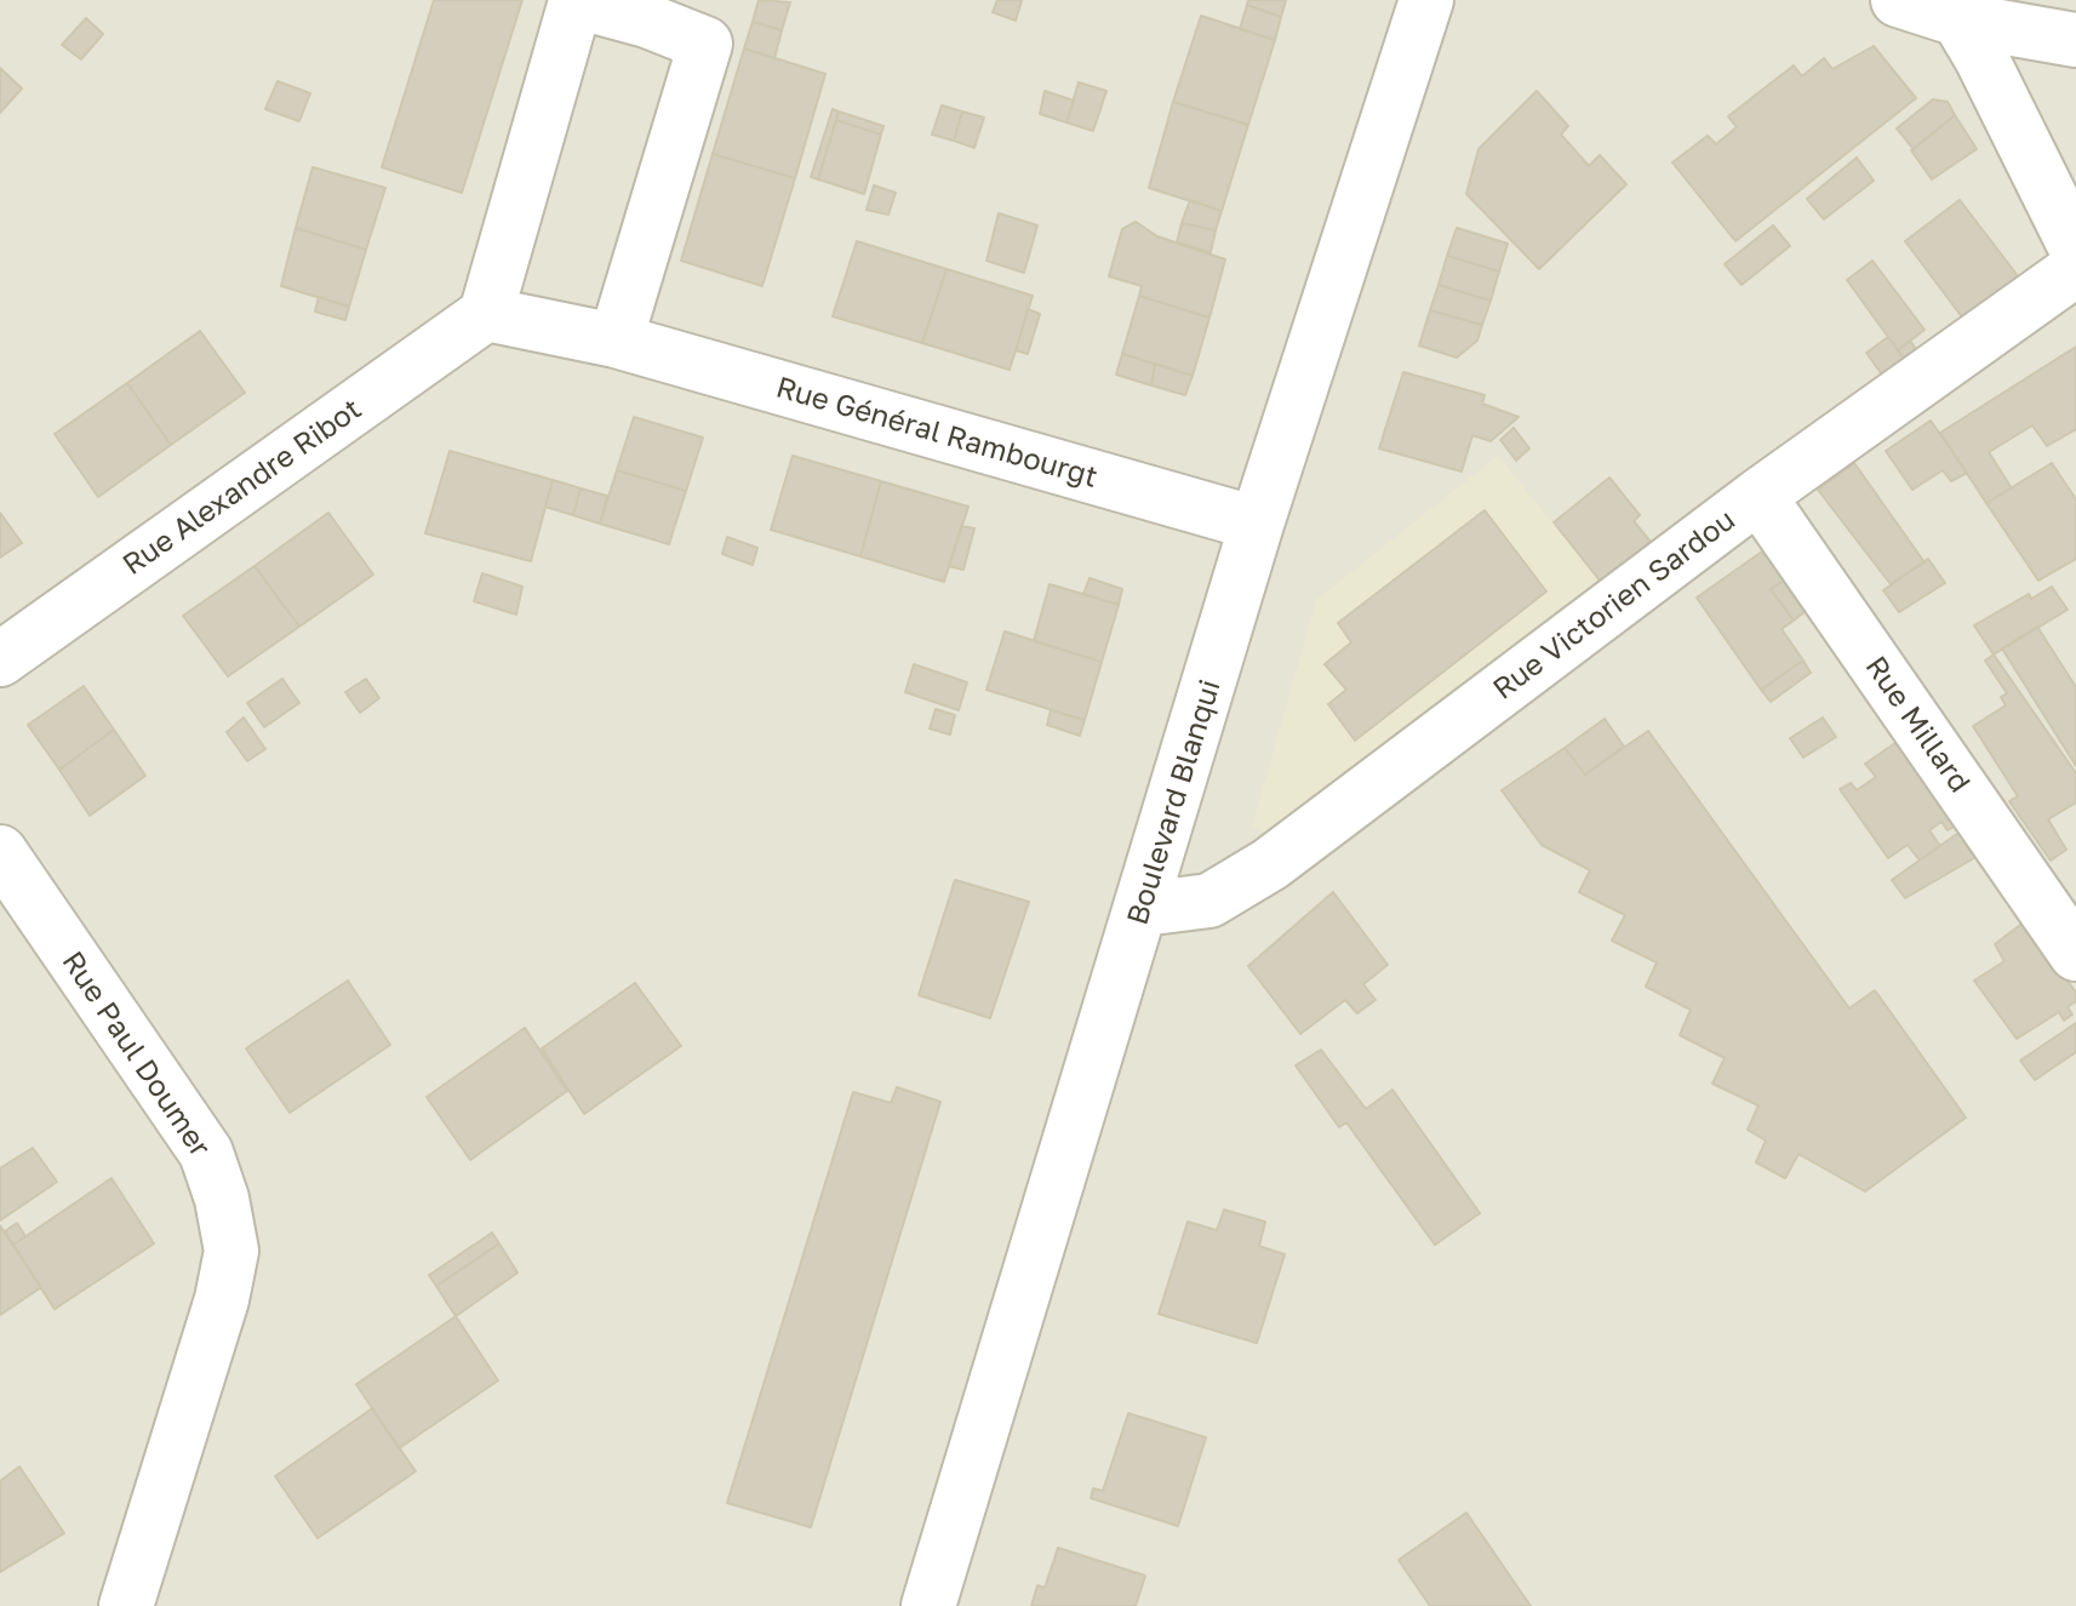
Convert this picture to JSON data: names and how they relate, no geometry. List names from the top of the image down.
{
  "streets": {
    "street": [
      "Rue Général Rambourgt",
      "Rue Alexandre Ribot",
      "Rue Victorien Sardou",
      "Rue Millard",
      "Boulevard Blanqui",
      "Rue Paul Doumer"
    ]
  },
  "crossings": [
    ["Rue Général Rambourgt", "Boulevard Blanqui"],
    ["Rue Victorien Sardou", "Rue Millard"],
    ["Rue Victorien Sardou", "Boulevard Blanqui"]
  ]
}
